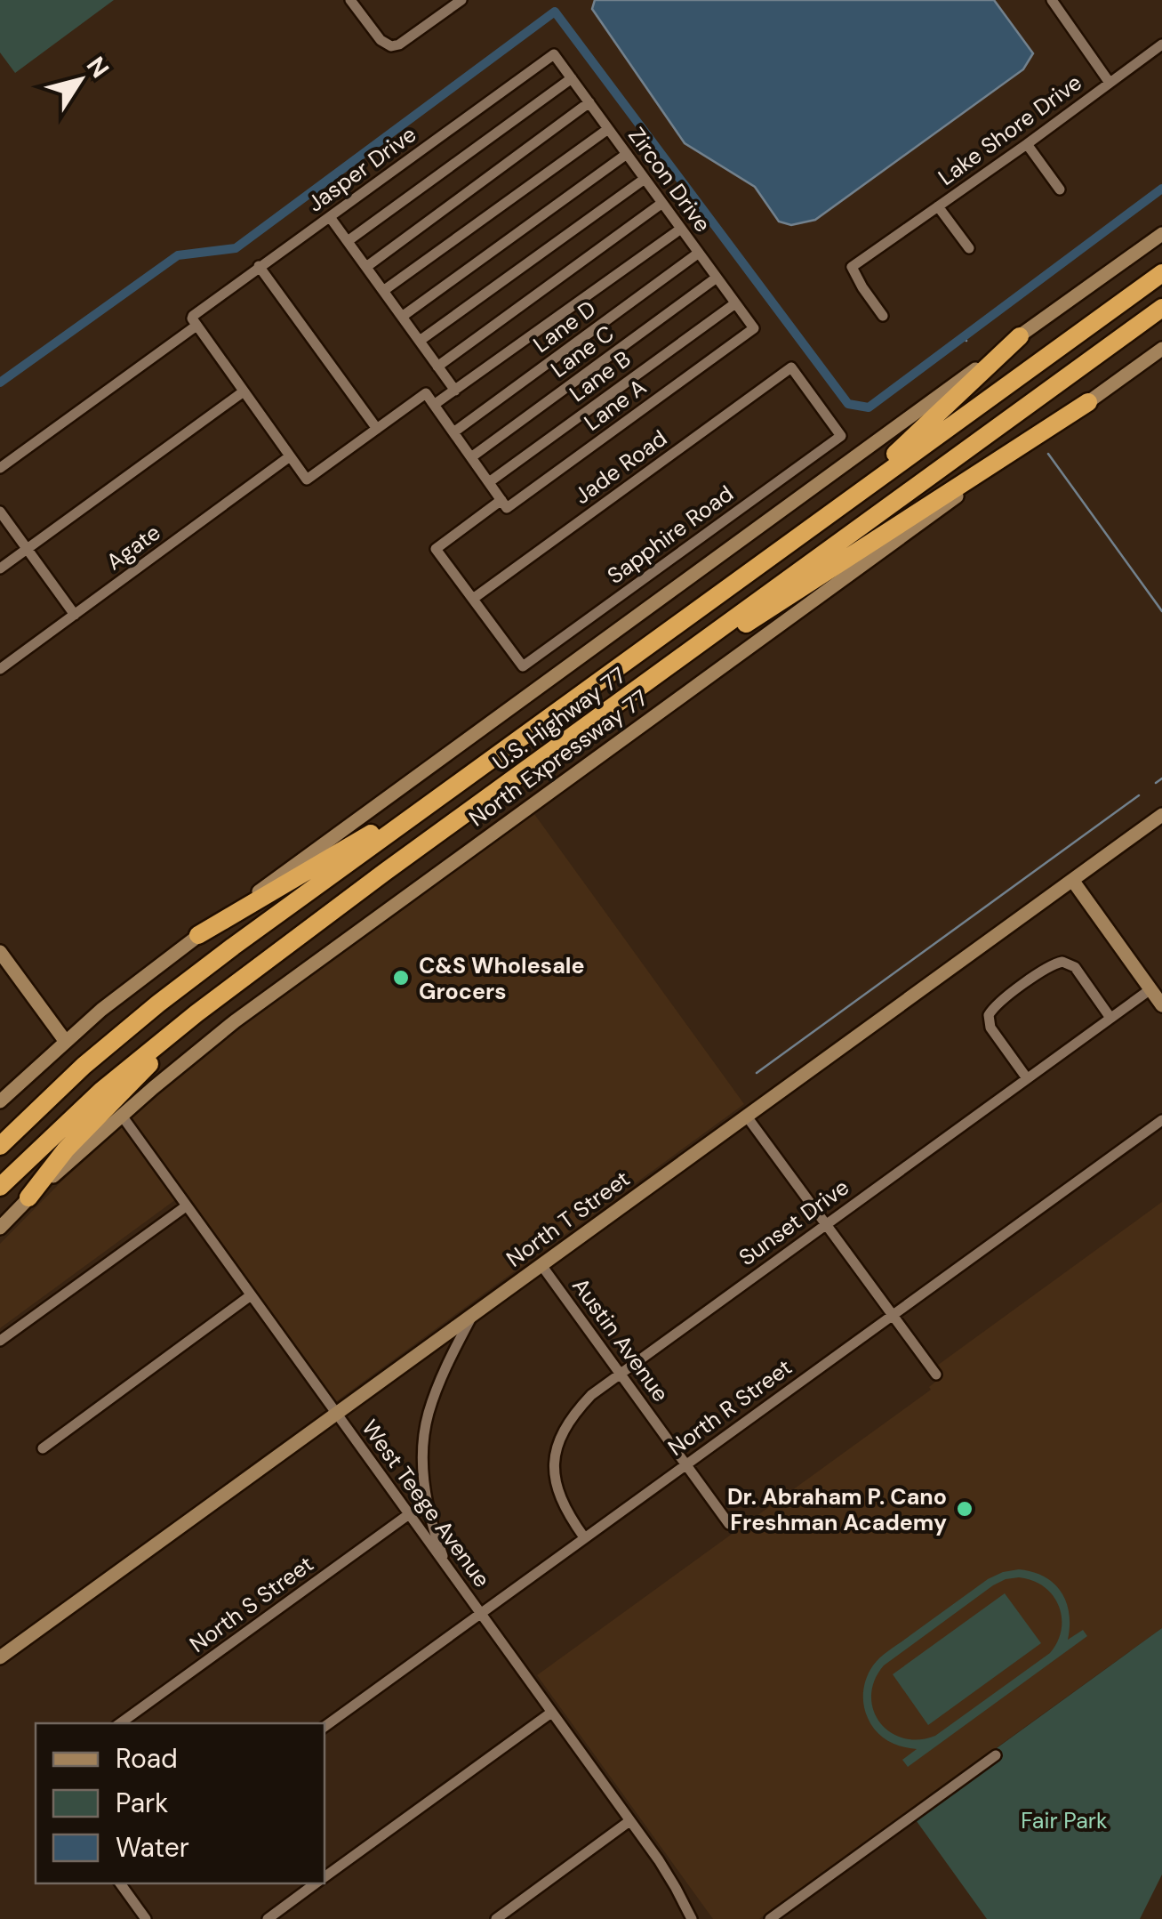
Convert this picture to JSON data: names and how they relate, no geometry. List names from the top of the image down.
{
  "streets": {
    "highway": ["U.S. Highway 77"],
    "main road": ["North Expressway 77", "North T Street"],
    "street": [
      "Lake Shore Drive",
      "Jasper Drive",
      "Zircon Drive",
      "Lane D",
      "Lane C",
      "Lane B",
      "Lane A",
      "Jade Road",
      "Sapphire Road",
      "Agate",
      "Sunset Drive",
      "Austin Avenue",
      "North R Street",
      "West Teege Avenue",
      "North S Street"
    ]
  },
  "crossings": [
    ["Jasper Drive", "Zircon Drive"],
    ["Zircon Drive", "Lane D"],
    ["Zircon Drive", "Lane C"],
    ["Zircon Drive", "Lane B"],
    ["Zircon Drive", "Lane A"],
    ["Jade Road", "Sapphire Road"],
    ["North Expressway 77", "West Teege Avenue"],
    ["North T Street", "Austin Avenue"],
    ["North T Street", "West Teege Avenue"],
    ["Sunset Drive", "Austin Avenue"],
    ["Sunset Drive", "North R Street"],
    ["Austin Avenue", "North R Street"],
    ["North R Street", "West Teege Avenue"],
    ["West Teege Avenue", "North S Street"]
  ],
  "parks": ["Fair Park"],
  "places": ["C&S Wholesale Grocers", "Dr. Abraham P. Cano Freshman Academy"],
  "legend": ["Road", "Park", "Water"],
  "north": "top right"
}
